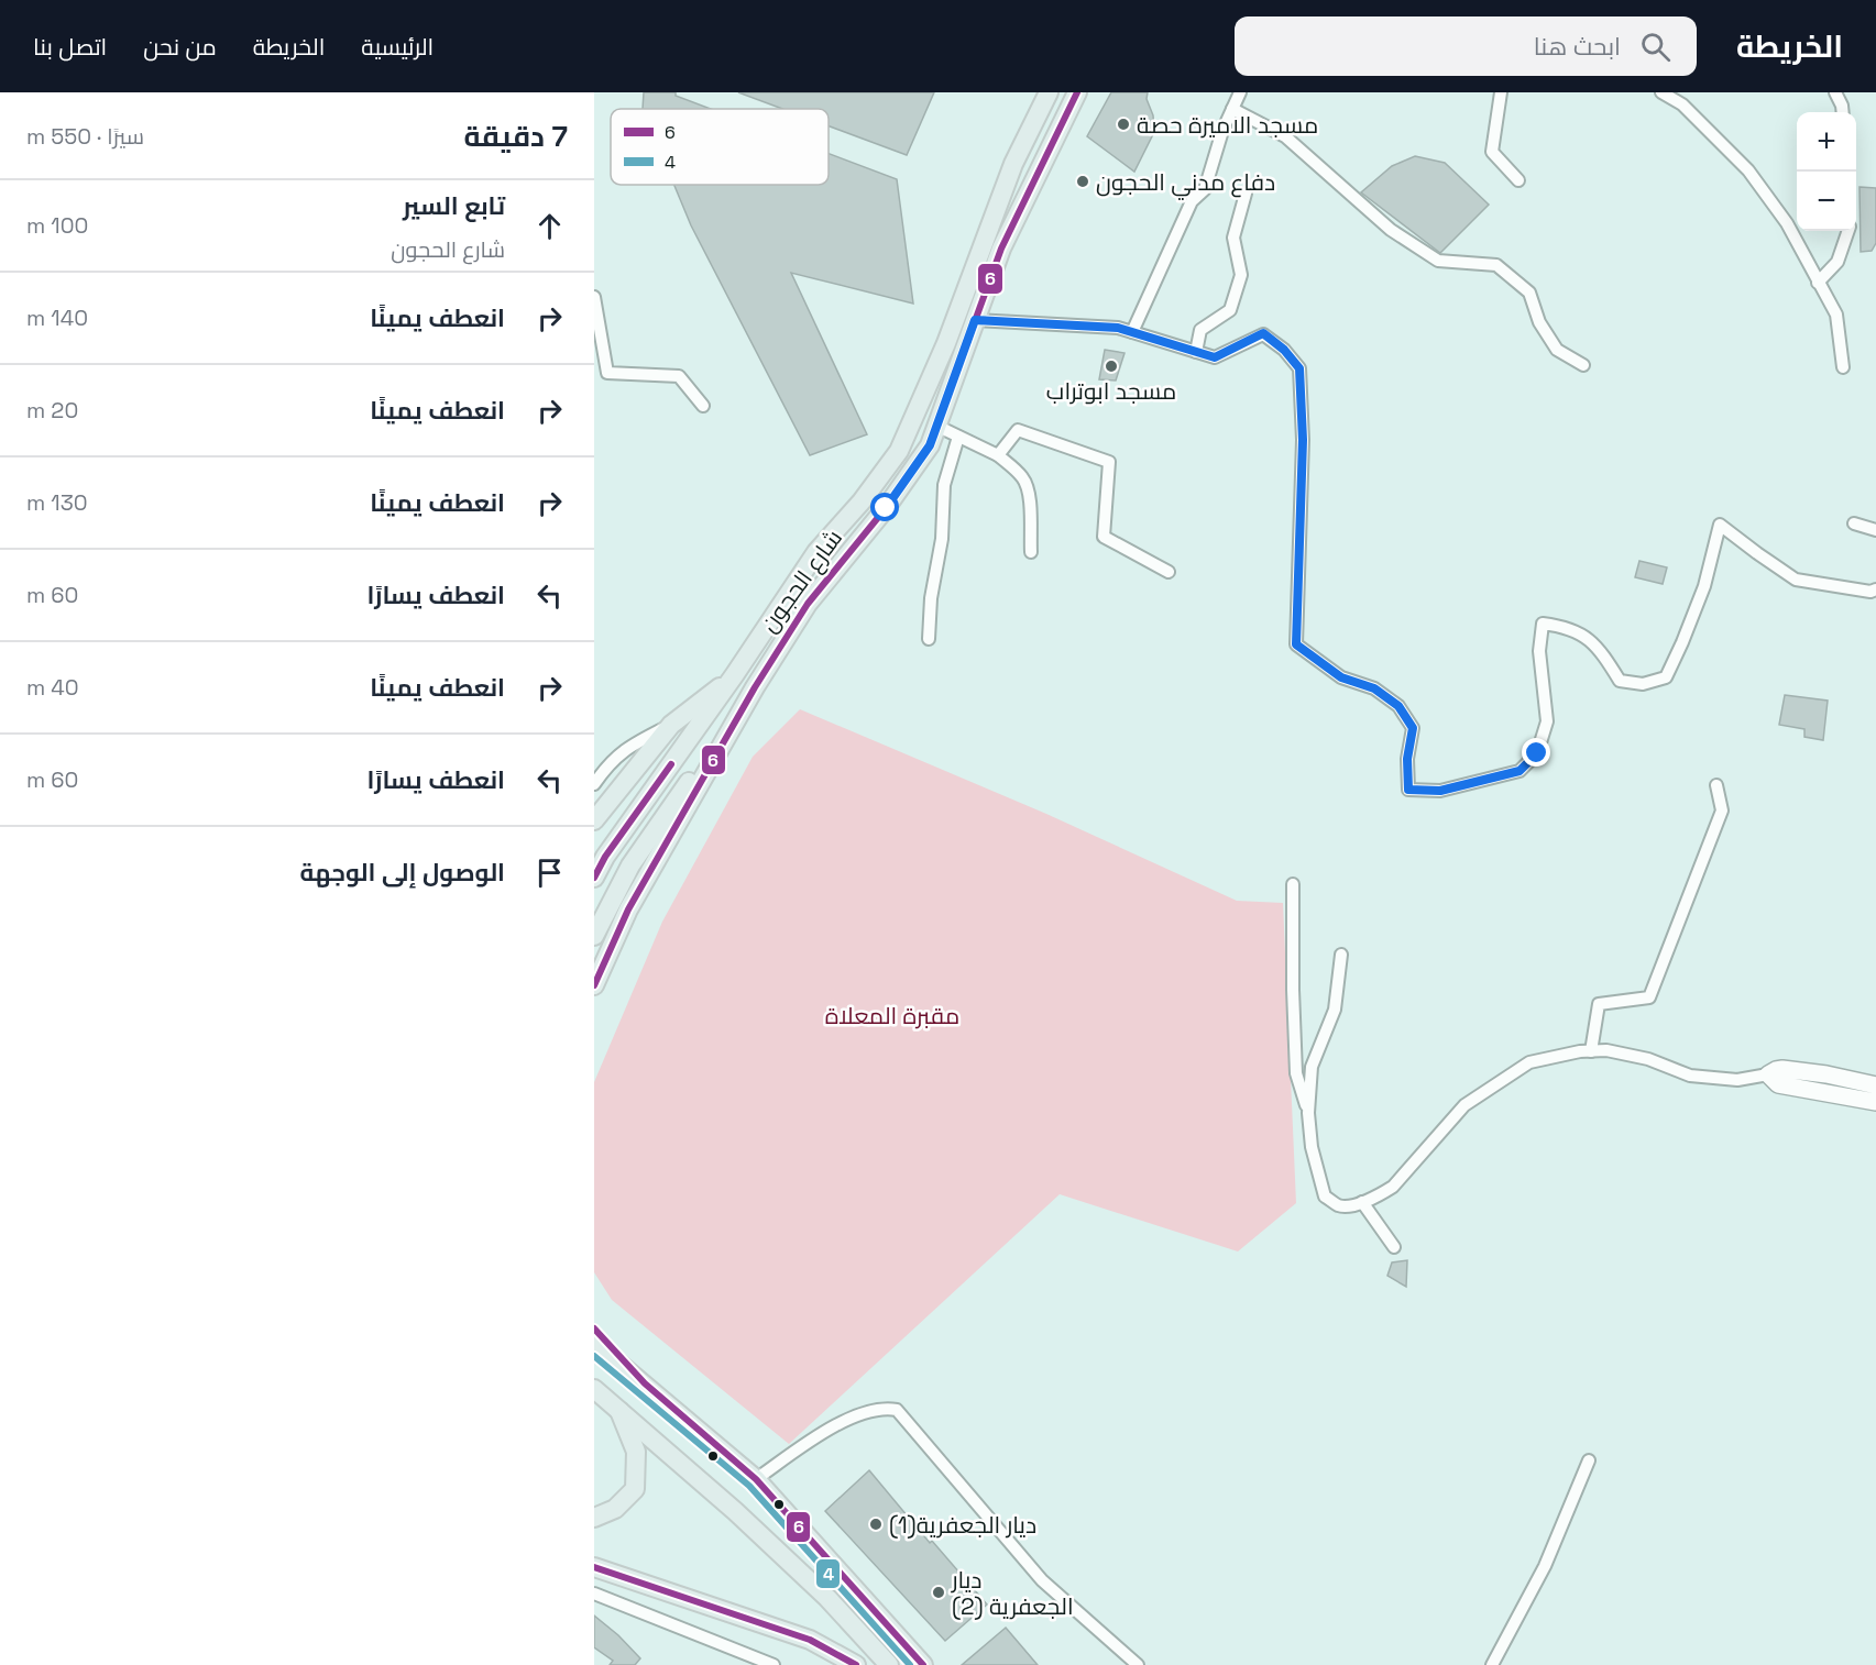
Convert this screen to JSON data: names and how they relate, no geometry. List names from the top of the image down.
{
  "streets": {
    "main road": ["شارع الحجون"]
  },
  "parks": ["مقبرة المعلاة"],
  "places": [
    "مسجد الاميرة حصة",
    "دفاع مدني الحجون",
    "مسجد ابوتراب",
    "ديار الجعفرية(1)",
    "ديار الجعفرية (2)"
  ],
  "lines": ["transit line 6", "transit line 4"],
  "legend": ["6", "4"],
  "page": {
    "header": "الخريطة",
    "search": "ابحث هنا",
    "nav": [
      "الرئيسية",
      "الخريطة",
      "من نحن",
      "اتصل بنا"
    ],
    "heading": ["7 دقيقة", "سيرًا · 550 m"],
    "map_buttons": ["+", "−"],
    "list": [
      ["تابع السير", "شارع الحجون", "100 m"],
      ["انعطف يمينًا", "140 m"],
      ["انعطف يمينًا", "20 m"],
      ["انعطف يمينًا", "130 m"],
      ["انعطف يسارًا", "60 m"],
      ["انعطف يمينًا", "40 m"],
      ["انعطف يسارًا", "60 m"],
      "الوصول إلى الوجهة"
    ]
  }
}
